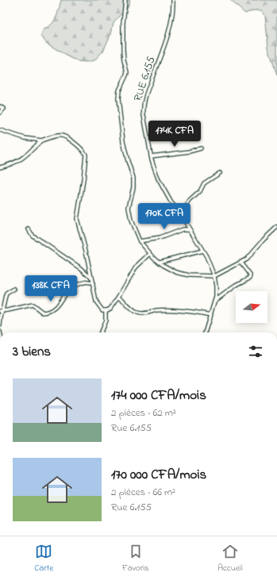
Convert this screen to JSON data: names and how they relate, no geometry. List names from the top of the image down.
{
  "streets": {
    "street": ["RUE 6.155"]
  },
  "north": "right",
  "page": {
    "price": ["174K CFA", "170K CFA", "138K CFA"],
    "heading": "3 biens",
    "list": [
      {
        "name": "174 000 CFA/mois",
        "note": "2 pièces · 62 m² · Rue 6.155"
      },
      {
        "name": "170 000 CFA/mois",
        "note": "2 pièces · 66 m² · Rue 6.155"
      }
    ],
    "tabs": ["Carte", "Favoris", "Accueil"]
  }
}
